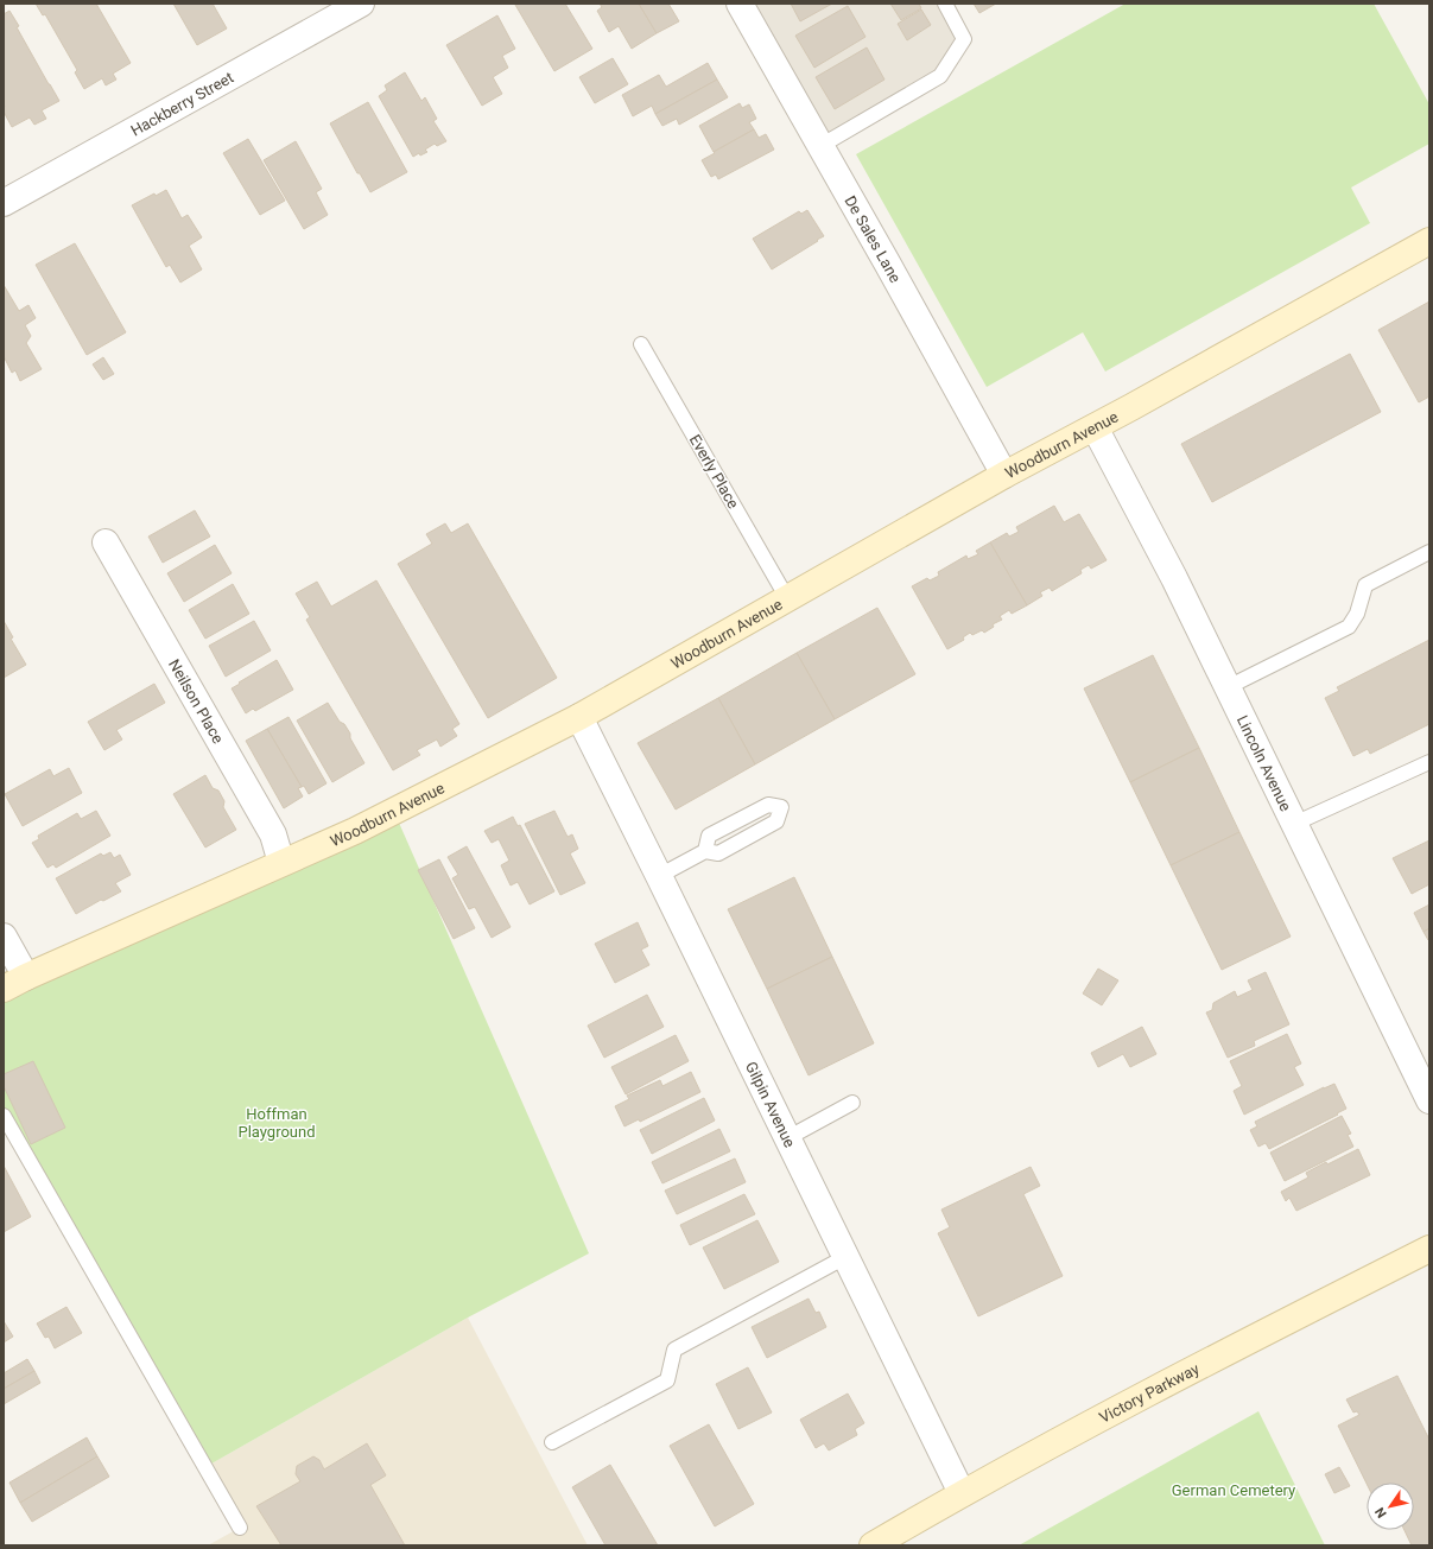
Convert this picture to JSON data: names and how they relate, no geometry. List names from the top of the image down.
{
  "streets": {
    "street": [
      "Hackberry Street",
      "De Sales Lane",
      "Woodburn Avenue",
      "Neilson Place",
      "Lincoln Avenue",
      "Gilpin Avenue",
      "Victory Parkway"
    ],
    "lane": ["Everly Place"]
  },
  "crossings": [
    ["De Sales Lane", "Woodburn Avenue"],
    ["Woodburn Avenue", "Everly Place"],
    ["Woodburn Avenue", "Neilson Place"],
    ["Woodburn Avenue", "Lincoln Avenue"],
    ["Woodburn Avenue", "Gilpin Avenue"],
    ["Gilpin Avenue", "Victory Parkway"]
  ],
  "parks": ["Hoffman Playground", "German Cemetery"],
  "north": "bottom left"
}
